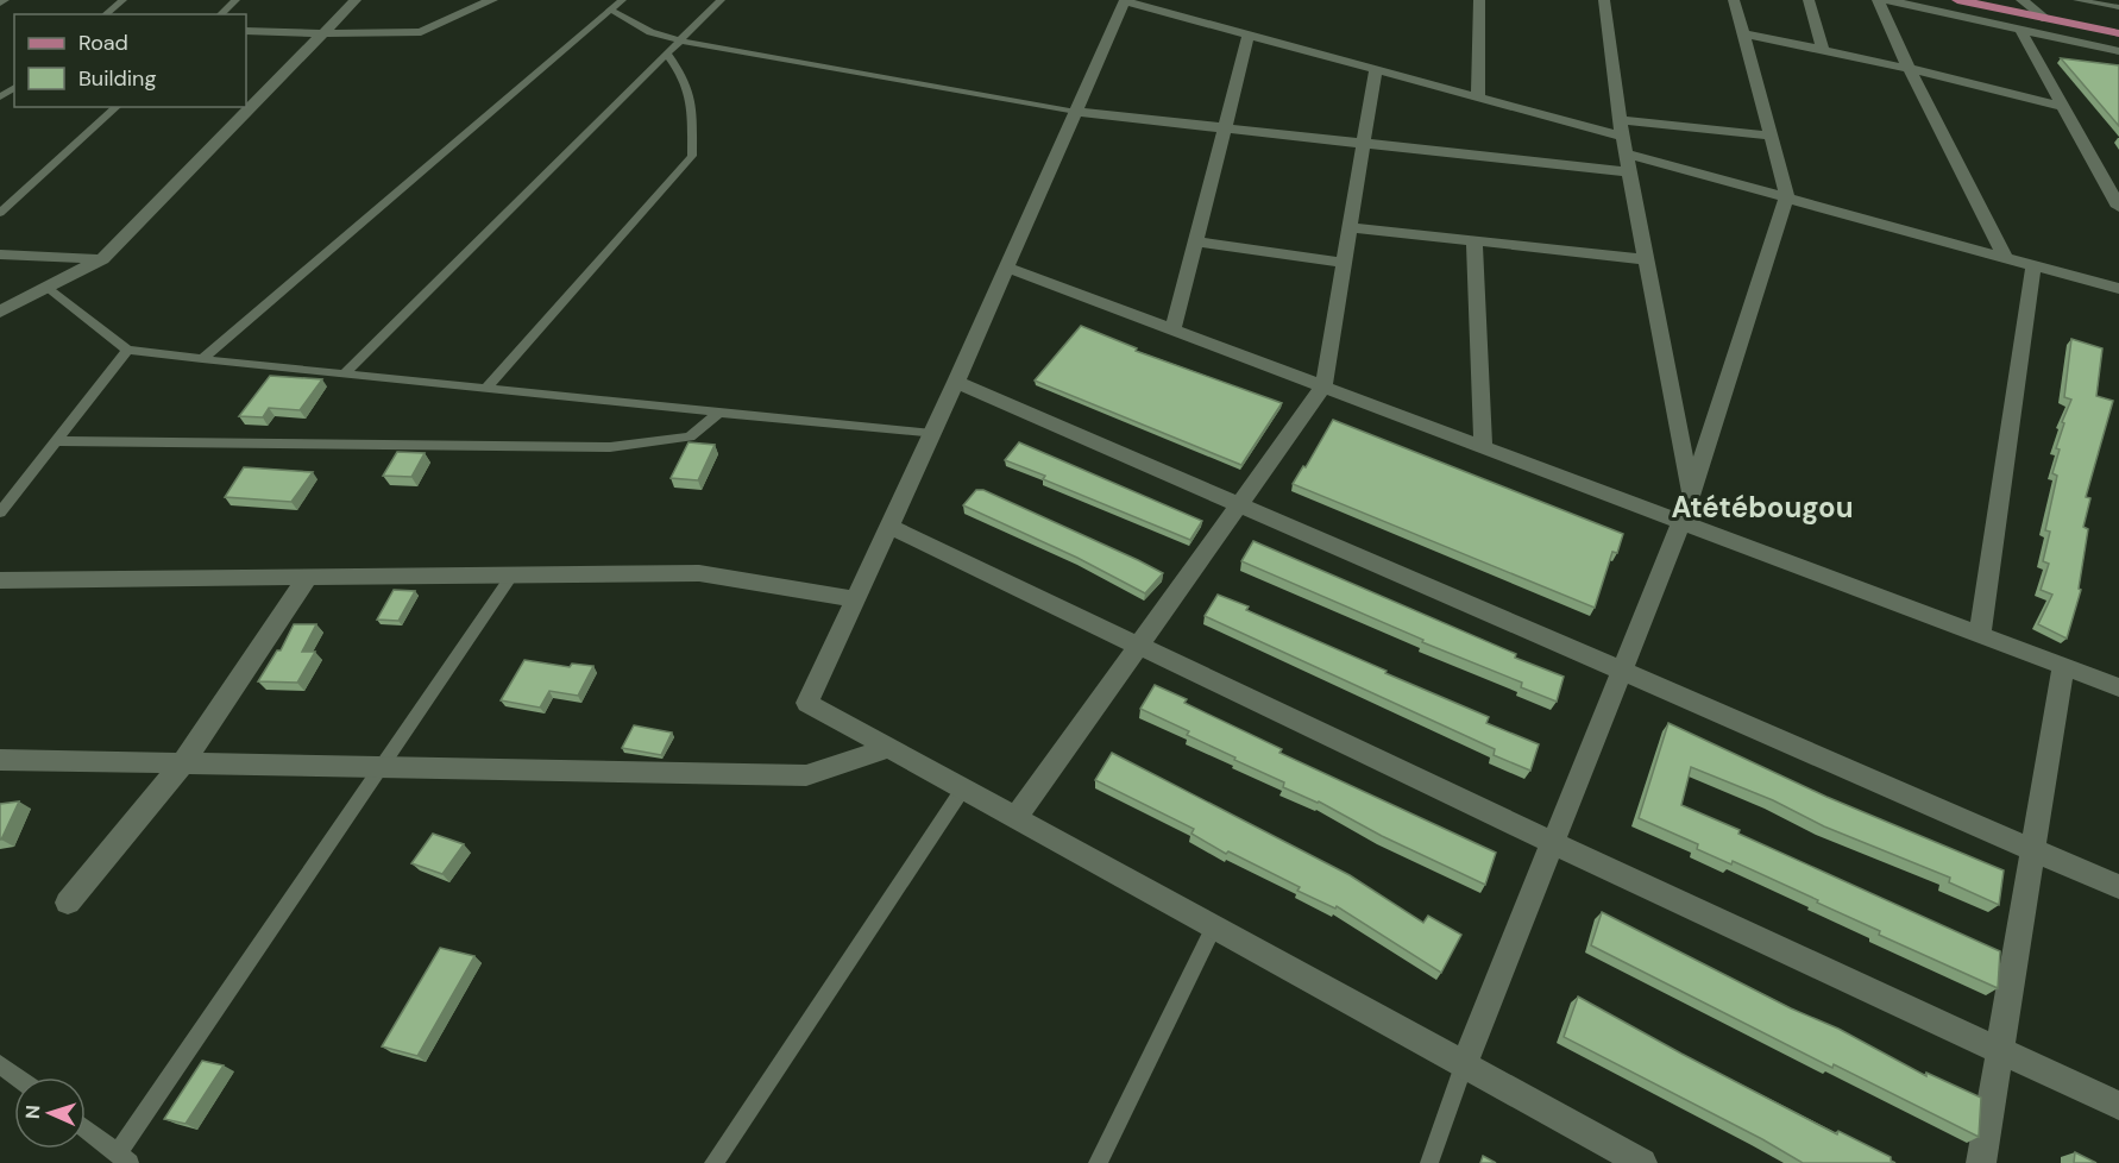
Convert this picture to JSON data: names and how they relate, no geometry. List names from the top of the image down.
{
  "districts": ["Atétébougou"],
  "legend": ["Road", "Building"],
  "north": "left"
}
